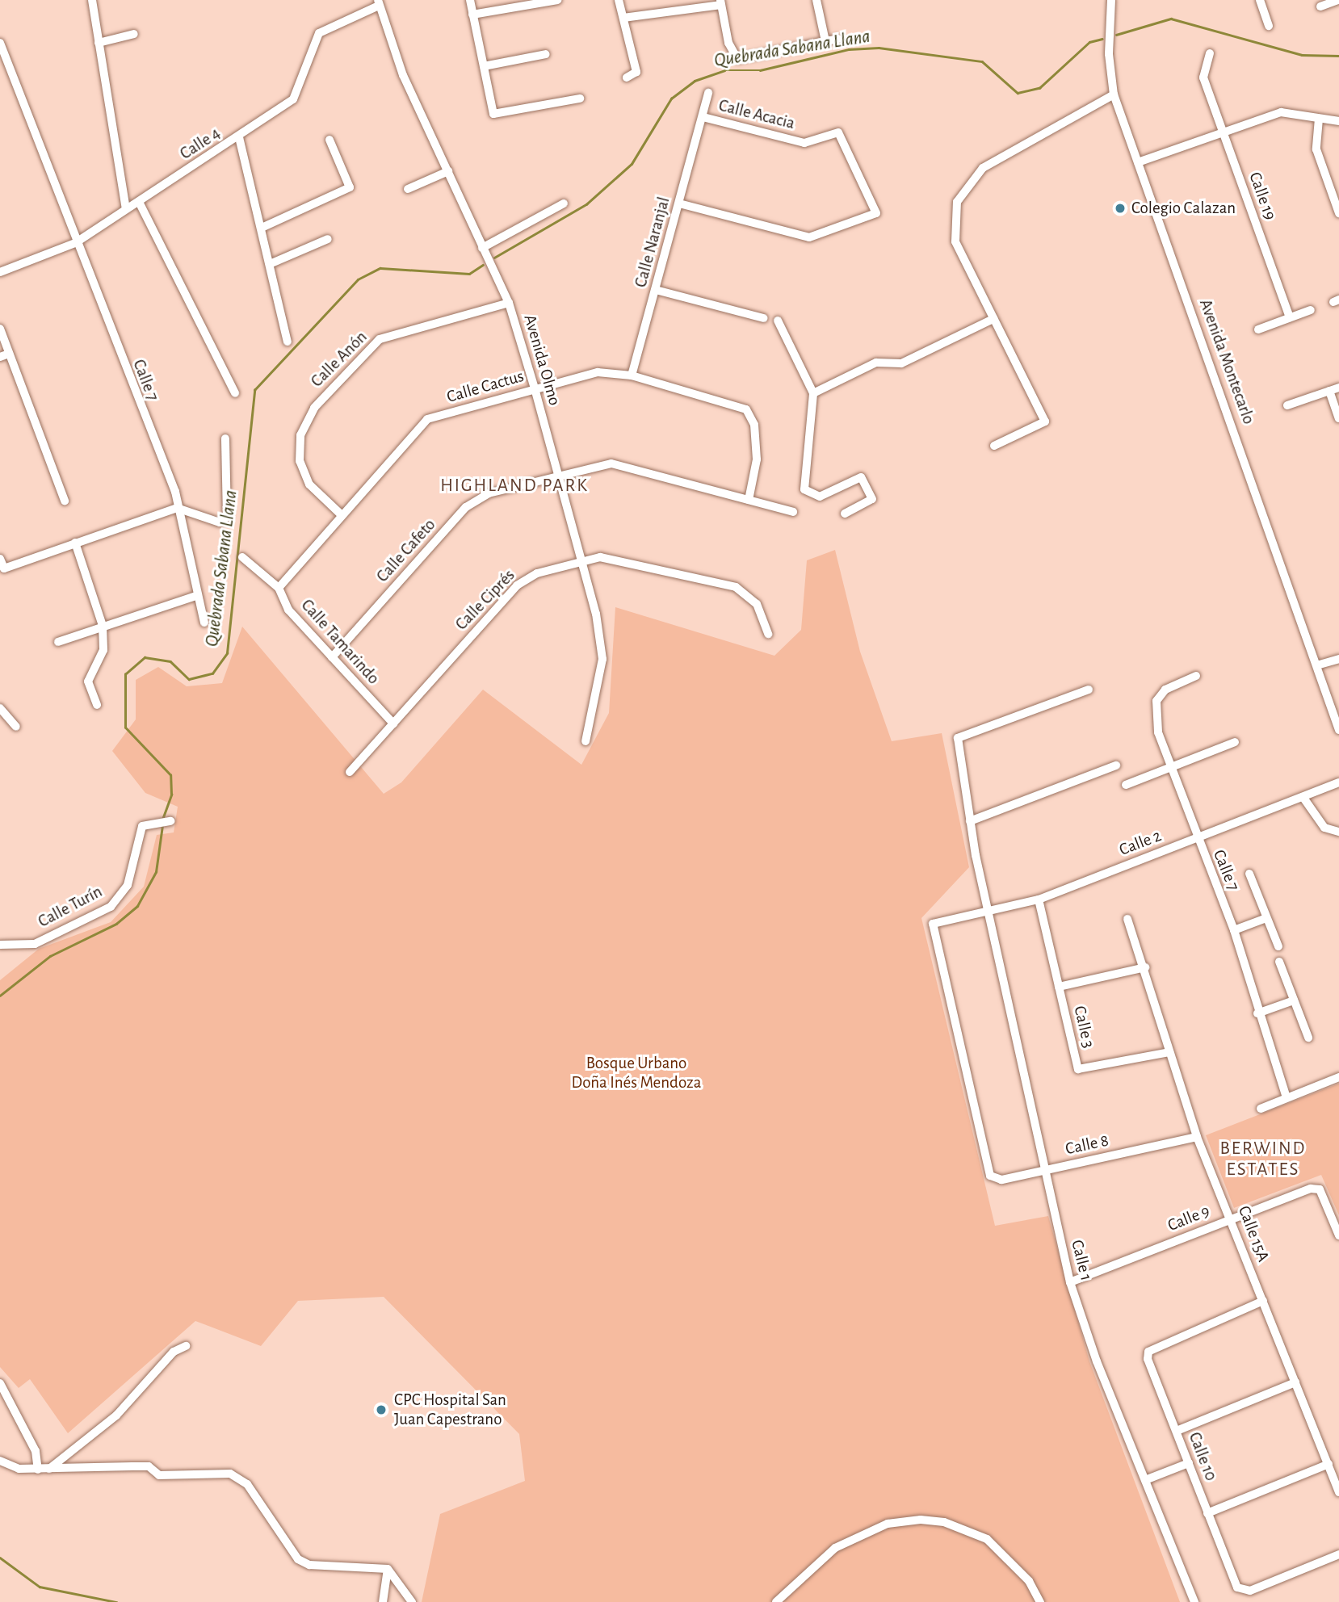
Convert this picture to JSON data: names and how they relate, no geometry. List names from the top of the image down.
{
  "streets": {
    "street": [
      "Calle Acacia",
      "Calle 4",
      "Calle 19",
      "Calle Naranjal",
      "Calle Anón",
      "Avenida Olmo",
      "Avenida Montecarlo",
      "Calle 7",
      "Calle Cactus",
      "Calle Cafeto",
      "Calle Ciprés",
      "Calle Tamarindo",
      "Calle 2",
      "Calle Turín",
      "Calle 3",
      "Calle 8",
      "Calle 9",
      "Calle 15A",
      "Calle 1",
      "Calle 10"
    ]
  },
  "crossings": [
    ["Calle Acacia", "Calle Naranjal"],
    ["Calle 4", "Avenida Olmo"],
    ["Calle 4", "Calle 7"],
    ["Calle Naranjal", "Calle Cactus"],
    ["Calle Anón", "Avenida Olmo"],
    ["Calle Anón", "Calle Cactus"],
    ["Avenida Olmo", "Calle Cactus"],
    ["Avenida Olmo", "Calle Cafeto"],
    ["Avenida Olmo", "Calle Ciprés"],
    ["Calle 7", "Calle 2"],
    ["Calle Cactus", "Calle Cafeto"],
    ["Calle Cactus", "Calle Tamarindo"],
    ["Calle Cafeto", "Calle Tamarindo"],
    ["Calle Ciprés", "Calle Tamarindo"],
    ["Calle 2", "Calle 3"],
    ["Calle 2", "Calle 8"],
    ["Calle 2", "Calle 1"],
    ["Calle 3", "Calle 15A"],
    ["Calle 8", "Calle 15A"],
    ["Calle 8", "Calle 1"],
    ["Calle 9", "Calle 15A"],
    ["Calle 9", "Calle 1"],
    ["Calle 15A", "Calle 10"]
  ],
  "districts": ["HIGHLAND PARK", "BERWIND ESTATES"],
  "water": ["Quebrada Sabana Llana"],
  "parks": ["Bosque Urbano Doña Inés Mendoza"],
  "places": ["Colegio Calazan", "CPC Hospital San Juan Capestrano"]
}
